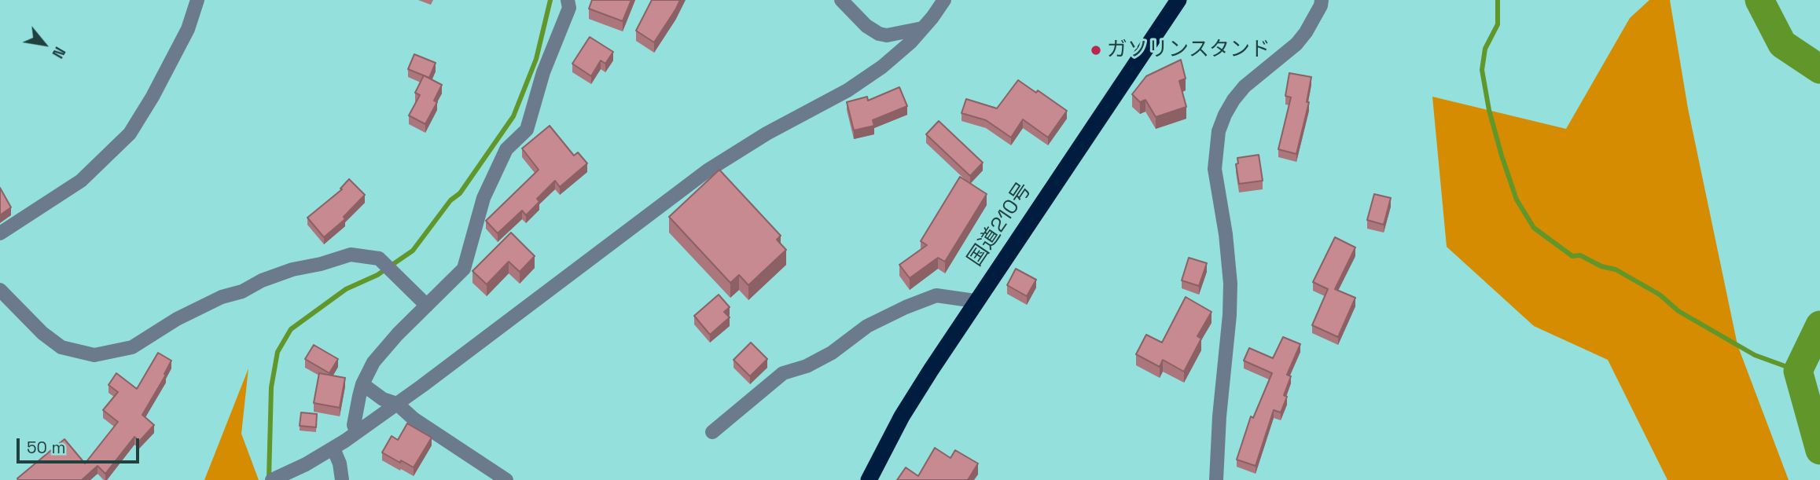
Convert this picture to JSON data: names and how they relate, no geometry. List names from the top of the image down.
{
  "streets": {
    "highway": ["国道210号"]
  },
  "places": ["ガソリンスタンド"],
  "scale_bar": "50 m",
  "north": "bottom right"
}
